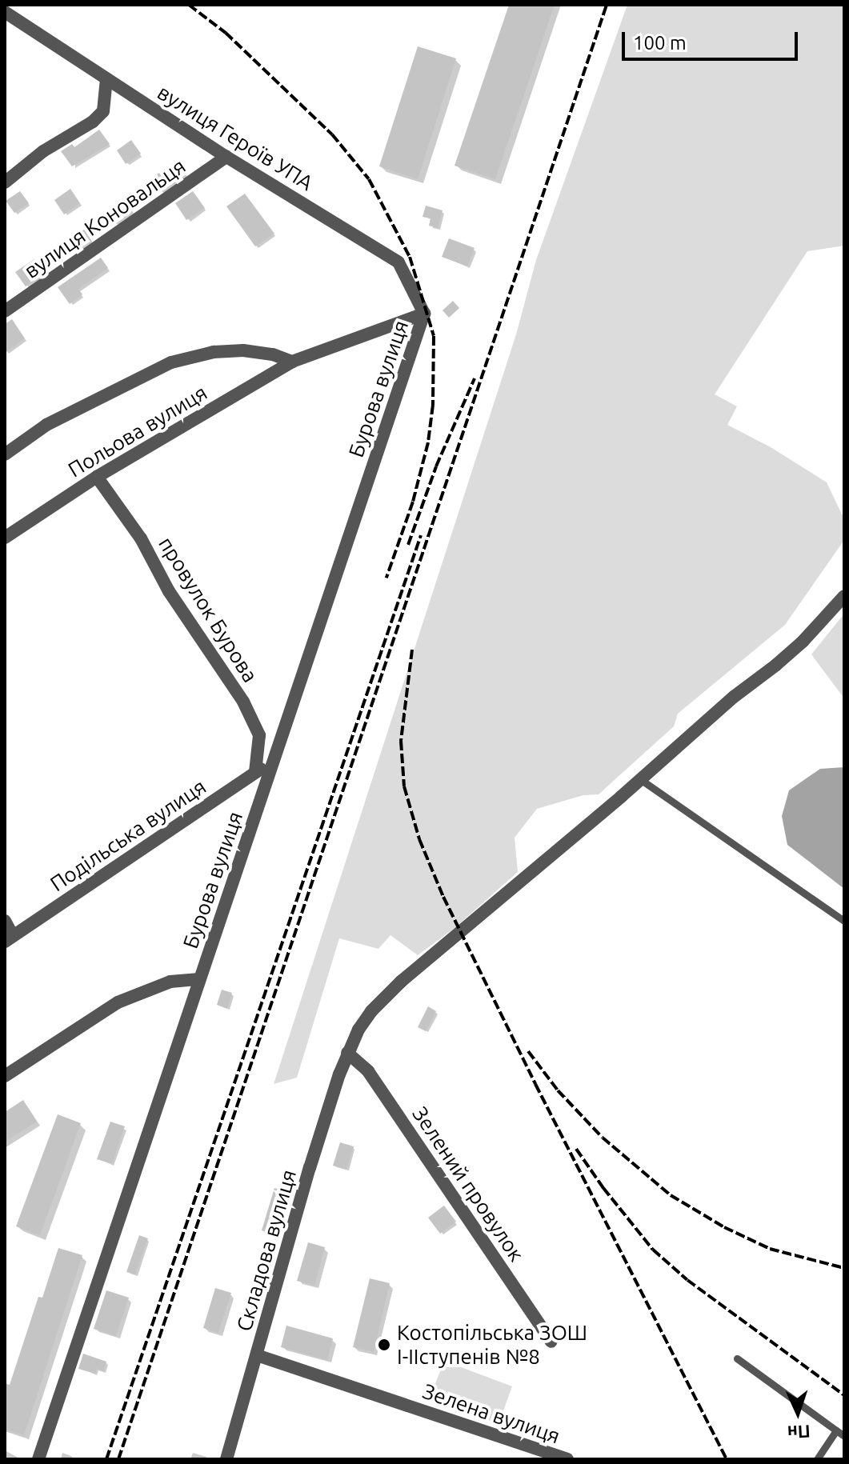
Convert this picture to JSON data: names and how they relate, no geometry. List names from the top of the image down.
{
  "streets": {
    "street": [
      "вулиця Героїв УПА",
      "вулиця Коновальця",
      "Бурова вулиця",
      "Польова вулиця",
      "провулок Бурова",
      "Подільська вулиця",
      "Зелений провулок",
      "Складова вулиця",
      "Зелена вулиця"
    ]
  },
  "crossings": [
    ["вулиця Героїв УПА", "вулиця Коновальця"],
    ["вулиця Героїв УПА", "Бурова вулиця"],
    ["вулиця Героїв УПА", "Польова вулиця"],
    ["Бурова вулиця", "Польова вулиця"],
    ["Бурова вулиця", "Подільська вулиця"],
    ["Польова вулиця", "провулок Бурова"],
    ["провулок Бурова", "Подільська вулиця"],
    ["Зелений провулок", "Складова вулиця"],
    ["Складова вулиця", "Зелена вулиця"]
  ],
  "places": ["Костопільська ЗОШ І-ІІступенів №8"],
  "scale_bar": "100 m",
  "north": "bottom"
}
